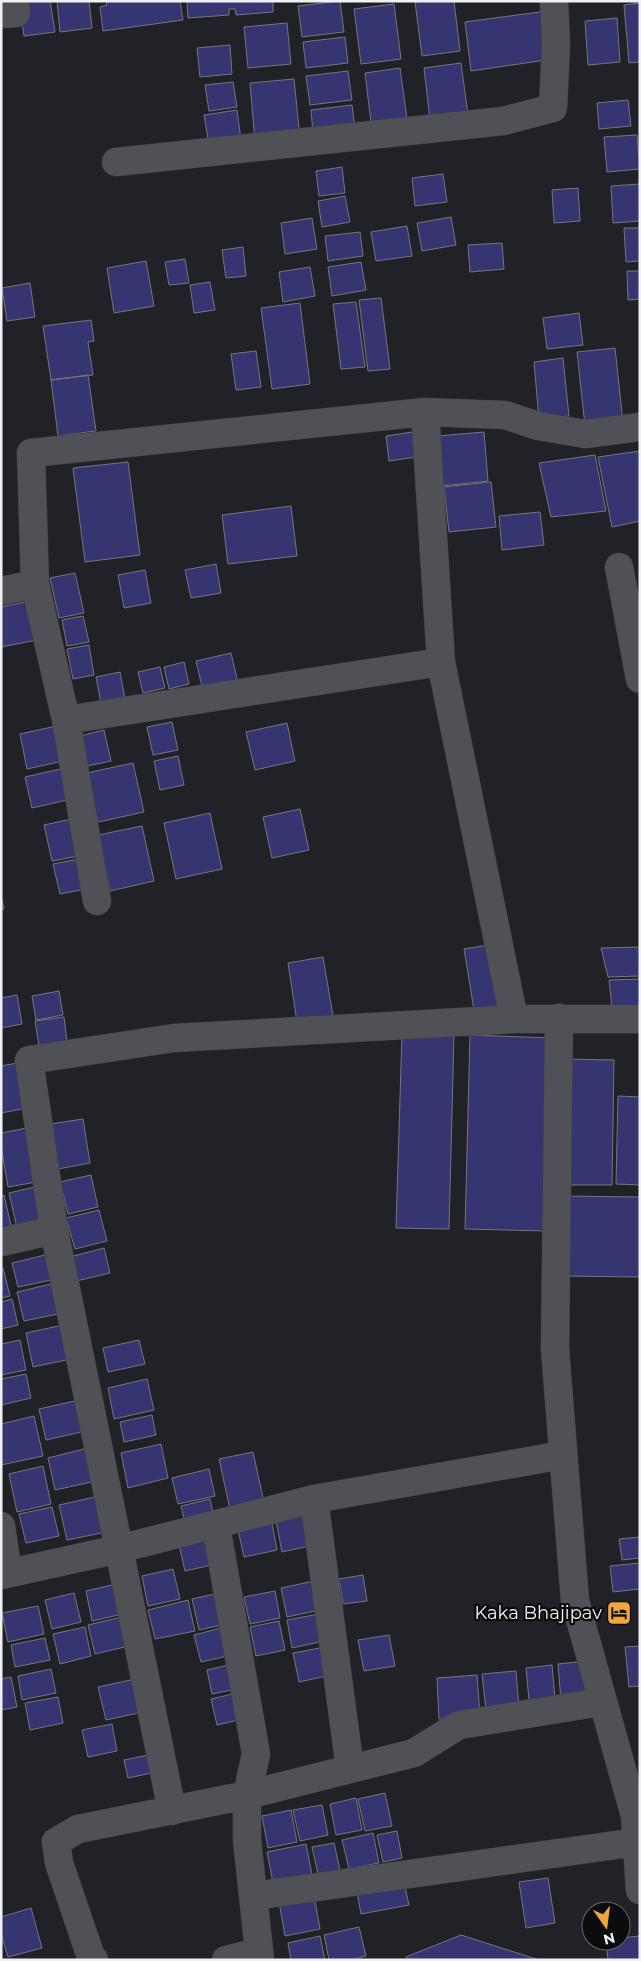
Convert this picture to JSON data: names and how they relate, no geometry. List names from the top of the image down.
{
  "places": {
    "hotel": ["Kaka Bhajipav"]
  },
  "north": "bottom"
}
